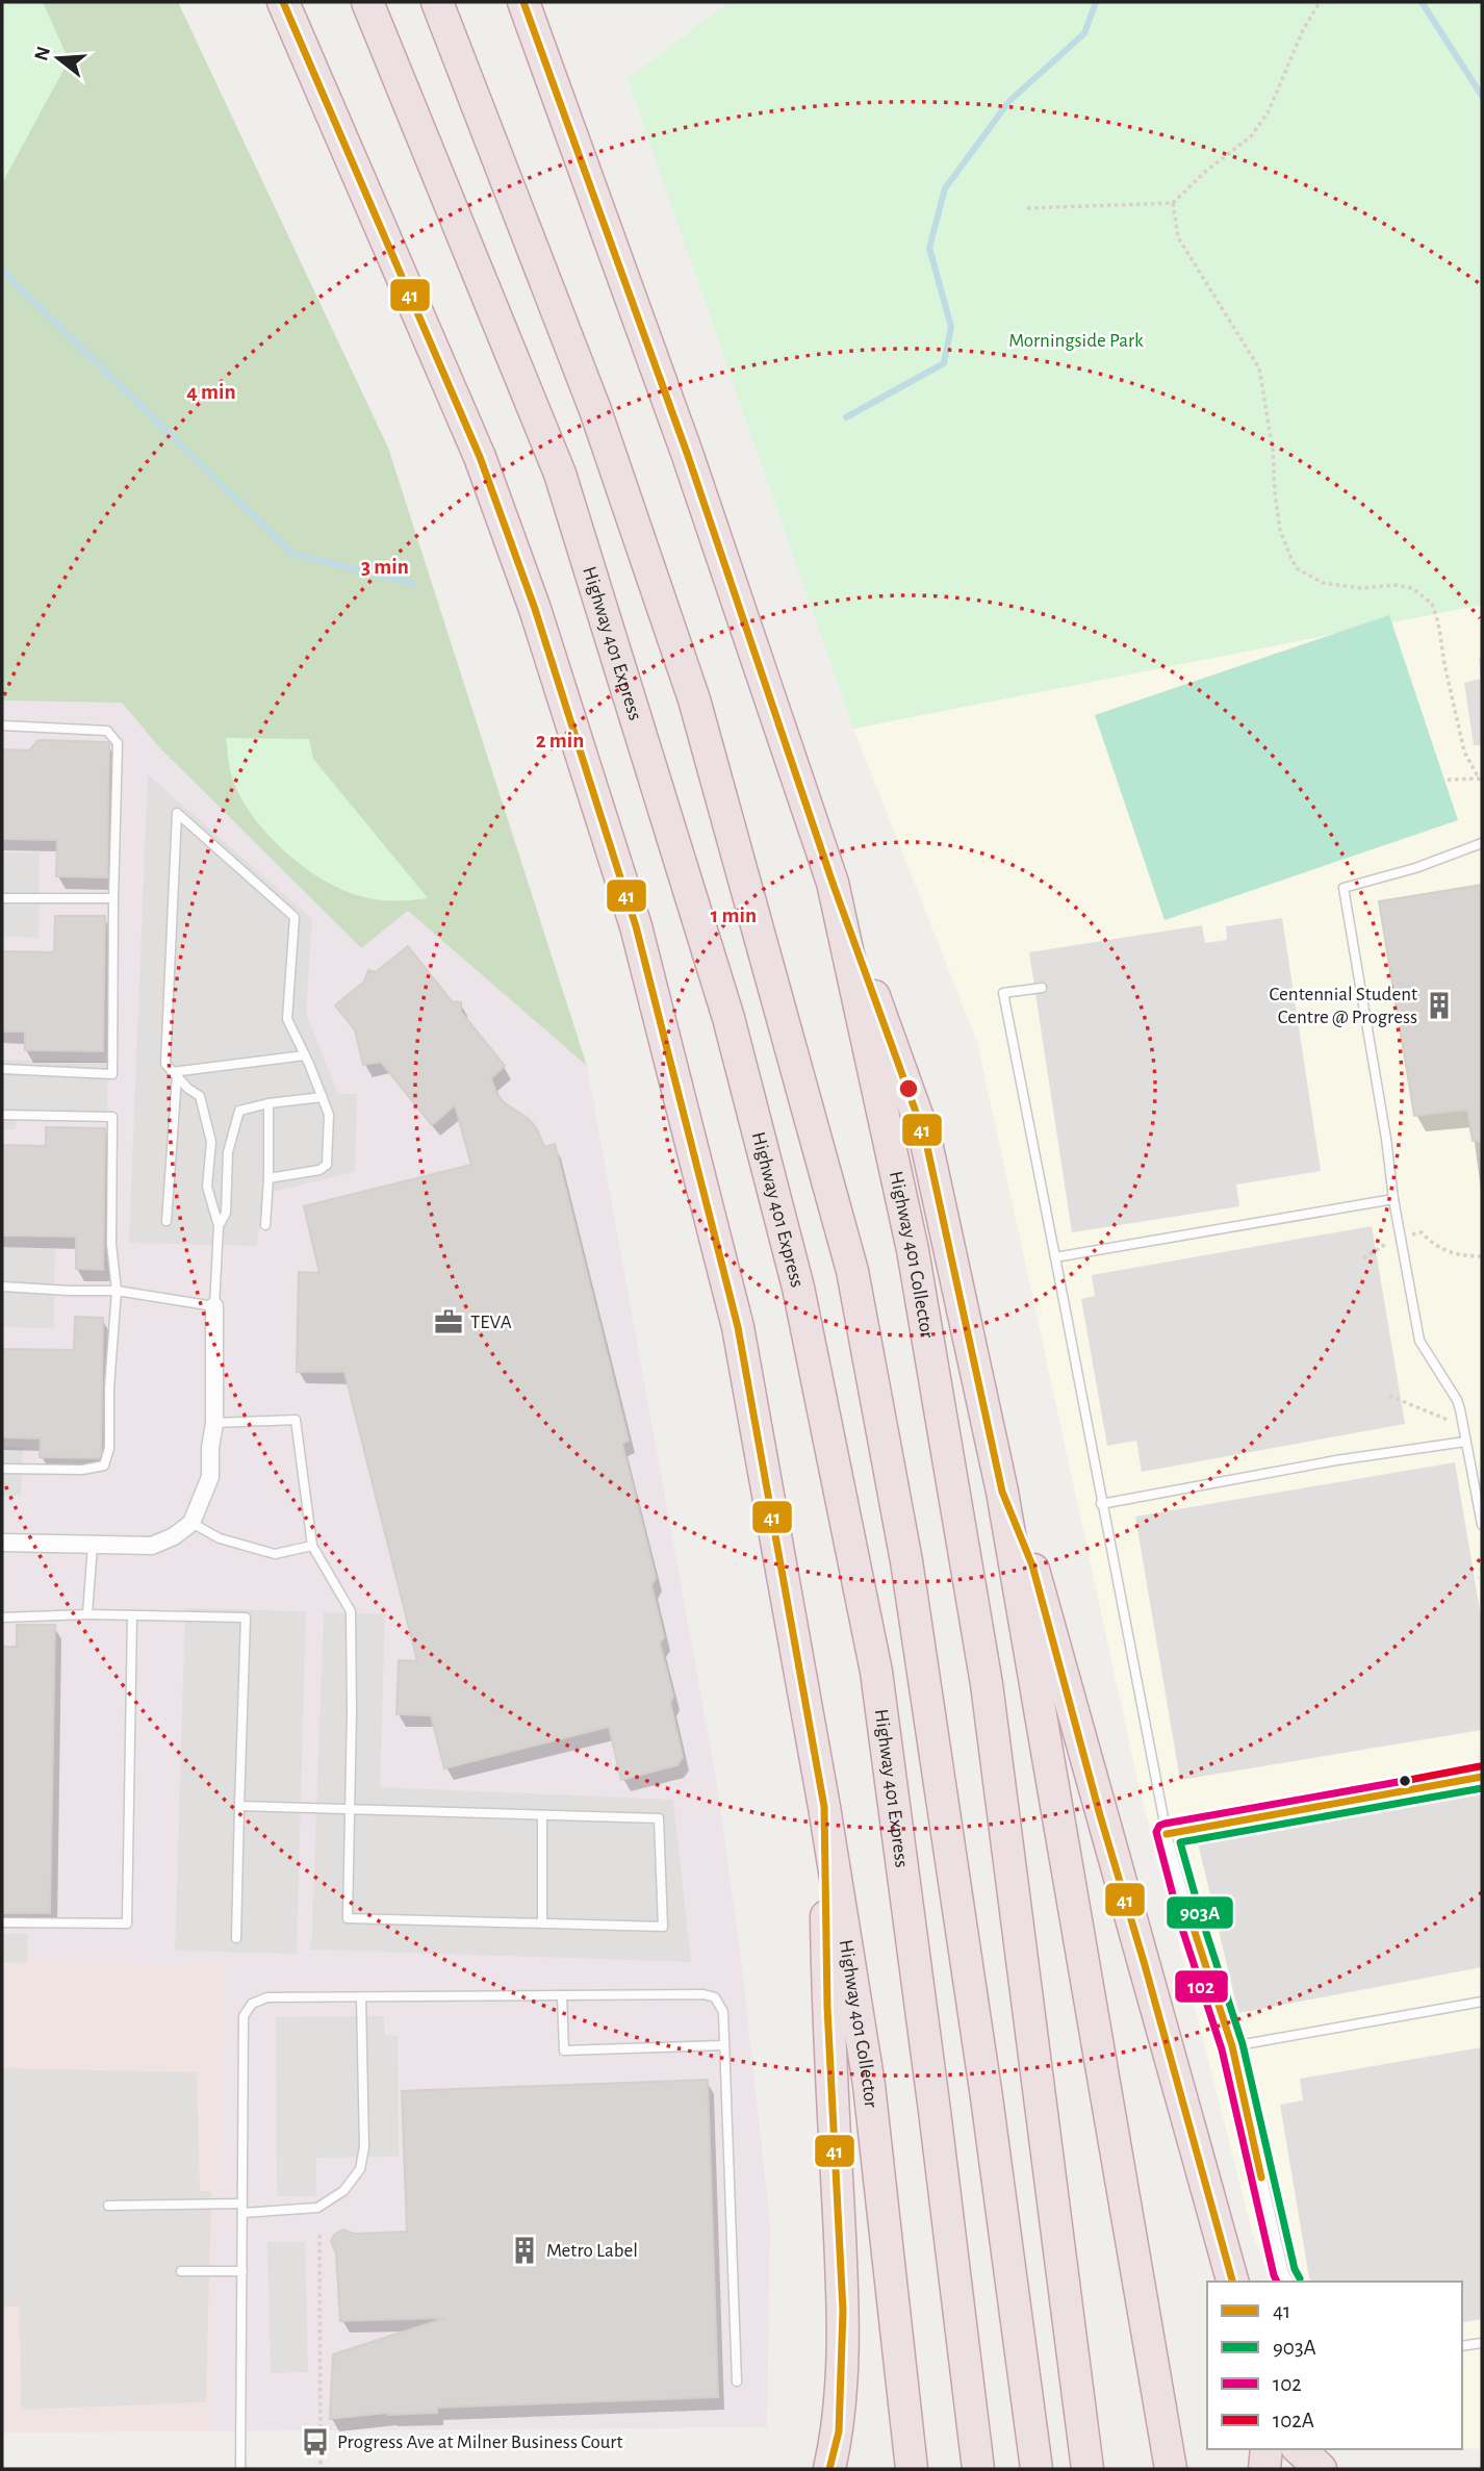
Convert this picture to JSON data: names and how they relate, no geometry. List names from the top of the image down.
{
  "streets": {
    "highway": ["Highway 401 Express", "Highway 401 Collector"]
  },
  "parks": ["Morningside Park"],
  "places": {
    "building": ["Centennial Student Centre @ Progress", "Metro Label"],
    "office": ["TEVA"],
    "bus stop": ["Progress Ave at Milner Business Court"]
  },
  "lines": [
    "transit line 41",
    "transit line 102A",
    "transit line 102",
    "transit line 903A"
  ],
  "legend": [
    "41",
    "903A",
    "102",
    "102A"
  ],
  "north": "left",
  "rings": [
    "4 min",
    "3 min",
    "2 min",
    "1 min"
  ]
}
